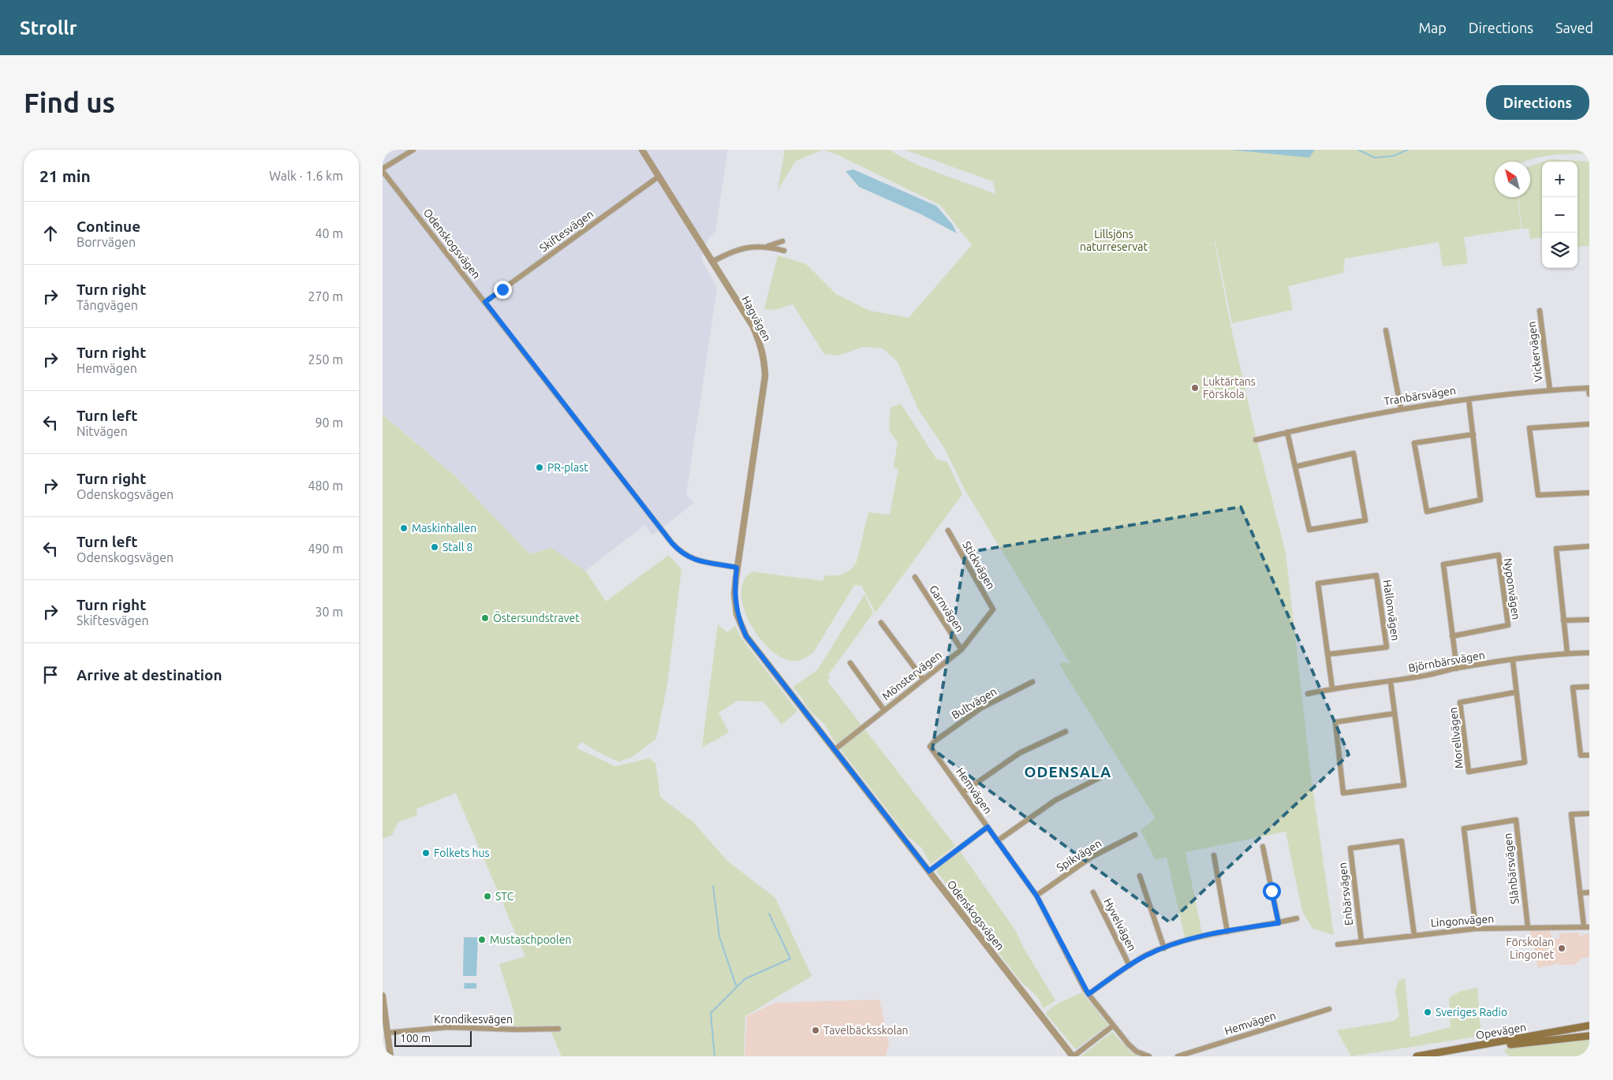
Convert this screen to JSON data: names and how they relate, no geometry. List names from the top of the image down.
{
  "streets": {
    "main road": ["Opevägen"],
    "street": [
      "Skiftesvägen",
      "Odenskogsvägen",
      "Hagvägen",
      "Vickervägen",
      "Tranbärsvägen",
      "Stickvägen",
      "Nyponvägen",
      "Garnvägen",
      "Hallonvägen",
      "Björnbärsvägen",
      "Mönstervägen",
      "Bultvägen",
      "Morellvägen",
      "Hemvägen",
      "Spikvägen",
      "Slånbärsvägen",
      "Enbärsvägen",
      "Lingonvägen",
      "Hyvelvägen",
      "Krondikesvägen"
    ]
  },
  "crossings": [
    ["Skiftesvägen", "Odenskogsvägen"],
    ["Skiftesvägen", "Hagvägen"],
    ["Odenskogsvägen", "Hagvägen"],
    ["Odenskogsvägen", "Mönstervägen"],
    ["Vickervägen", "Tranbärsvägen"],
    ["Stickvägen", "Mönstervägen"],
    ["Nyponvägen", "Björnbärsvägen"],
    ["Garnvägen", "Mönstervägen"],
    ["Hallonvägen", "Björnbärsvägen"],
    ["Björnbärsvägen", "Morellvägen"],
    ["Bultvägen", "Hemvägen"],
    ["Hemvägen", "Spikvägen"],
    ["Slånbärsvägen", "Lingonvägen"],
    ["Enbärsvägen", "Lingonvägen"]
  ],
  "districts": ["ODENSALA"],
  "parks": ["Lillsjöns naturreservat"],
  "places": [
    "Luktärtans Förskola",
    "PR-plast",
    "Maskinhallen",
    "Stall 8",
    "Östersundstravet",
    "Folkets hus",
    "STC",
    "Mustaschpoolen",
    "Förskolan Lingonet",
    "Sveriges Radio",
    "Tavelbäcksskolan"
  ],
  "scale_bar": "100 m",
  "north": "top left",
  "page": {
    "header": "Strollr",
    "nav": ["Map", "Directions", "Saved"],
    "buttons": "Directions",
    "title": "Find us",
    "heading": ["21 min", "Walk · 1.6 km"],
    "map_buttons": ["+", "−"],
    "list": [
      ["Continue", "Borrvägen", "40 m"],
      ["Turn right", "Tångvägen", "270 m"],
      ["Turn right", "Hemvägen", "250 m"],
      ["Turn left", "Nitvägen", "90 m"],
      ["Turn right", "Odenskogsvägen", "480 m"],
      ["Turn left", "Odenskogsvägen", "490 m"],
      ["Turn right", "Skiftesvägen", "30 m"],
      "Arrive at destination"
    ],
    "scale": "100 m"
  }
}
